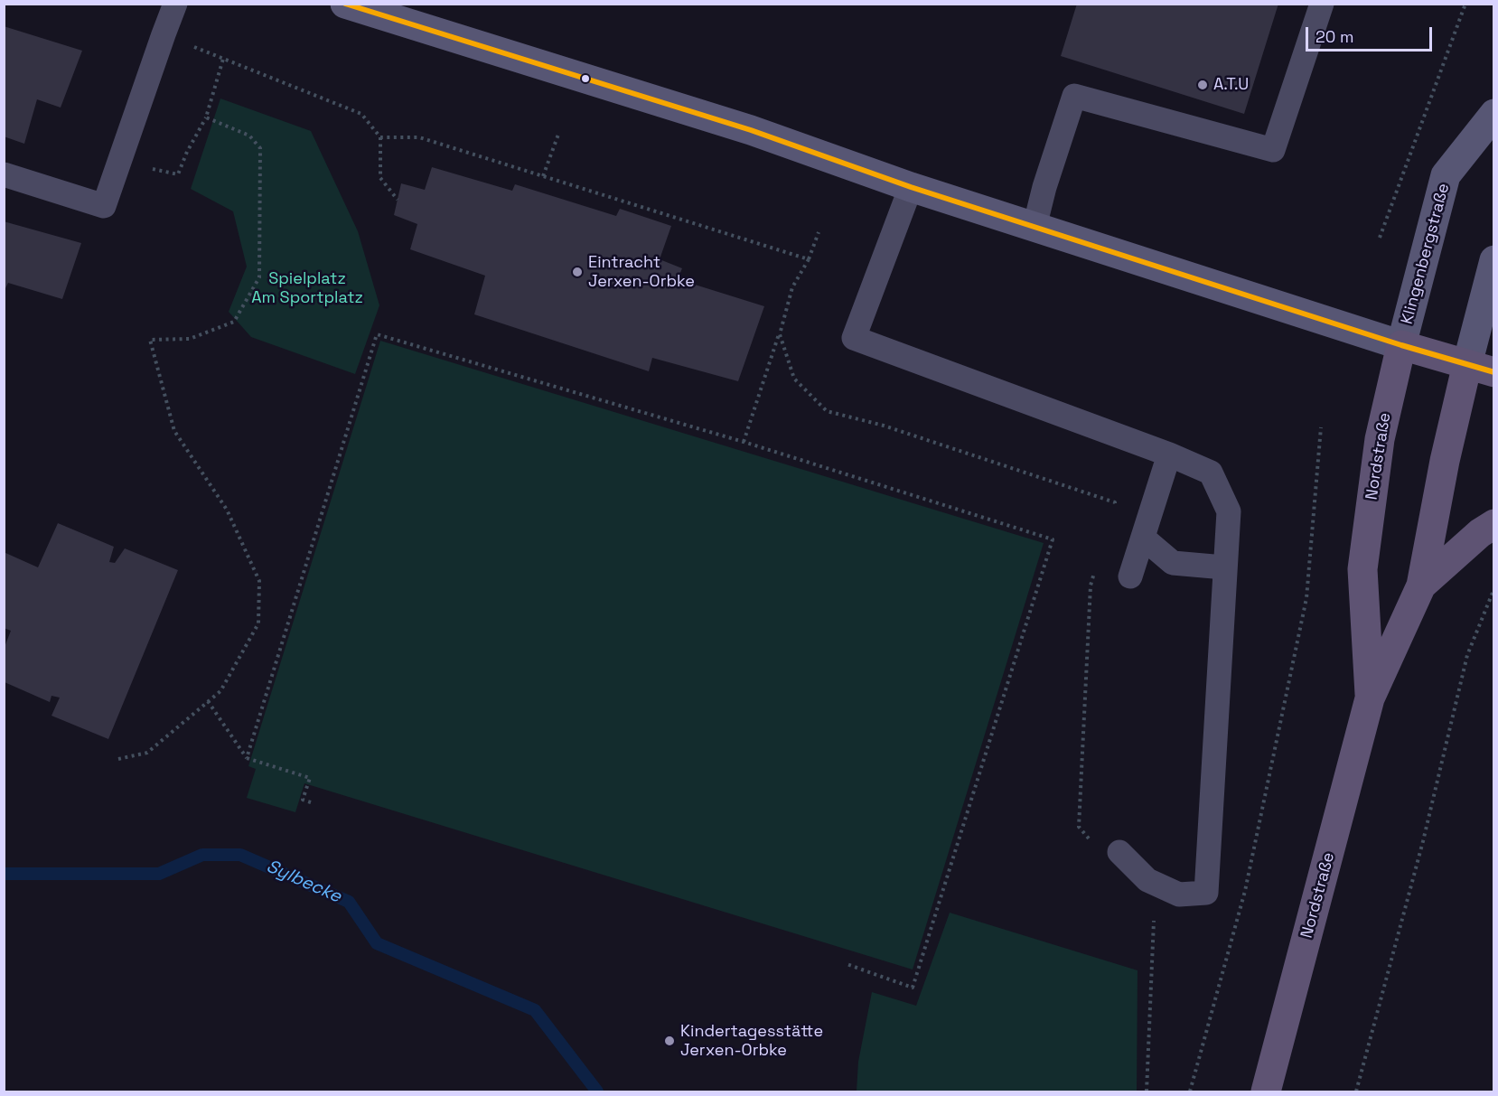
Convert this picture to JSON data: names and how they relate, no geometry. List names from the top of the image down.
{
  "streets": {
    "main road": ["Nordstraße"],
    "street": ["Klingenbergstraße"]
  },
  "crossings": [
    ["Klingenbergstraße", "Nordstraße"]
  ],
  "water": ["Sylbecke"],
  "parks": ["Spielplatz Am Sportplatz"],
  "places": ["A.T.U", "Eintracht Jerxen-Orbke", "Kindertagesstätte Jerxen-Orbke"],
  "scale_bar": "20 m"
}
